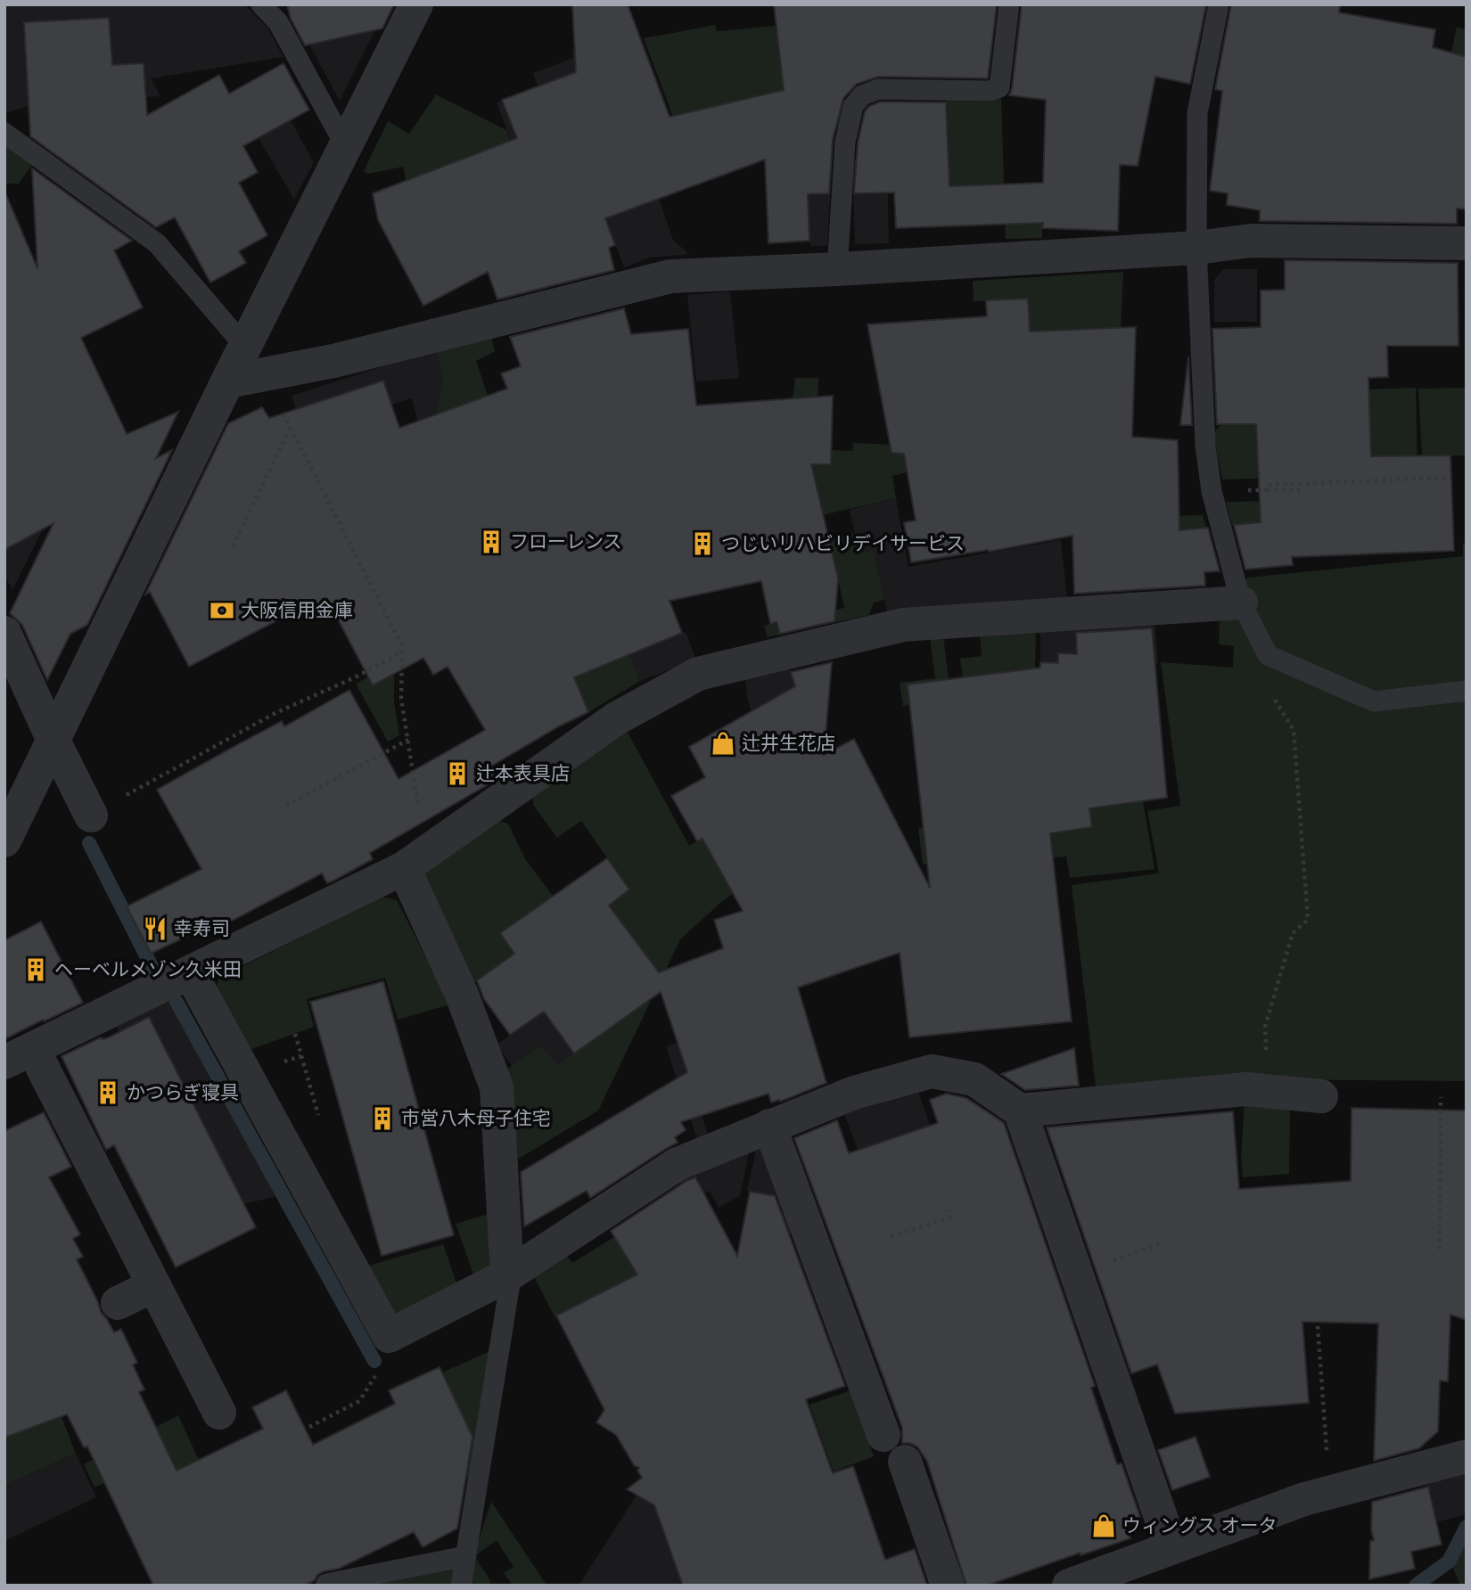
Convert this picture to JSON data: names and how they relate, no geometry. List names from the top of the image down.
{
  "places": {
    "building": [
      "フローレンス",
      "つじいリハビリデイサービス",
      "辻本表具店",
      "ヘーベルメゾン久米田",
      "かつらぎ寝具",
      "市営八木母子住宅"
    ],
    "bank": ["大阪信用金庫"],
    "shop": ["辻井生花店", "ウィングス オータ"],
    "restaurant": ["幸寿司"]
  }
}
